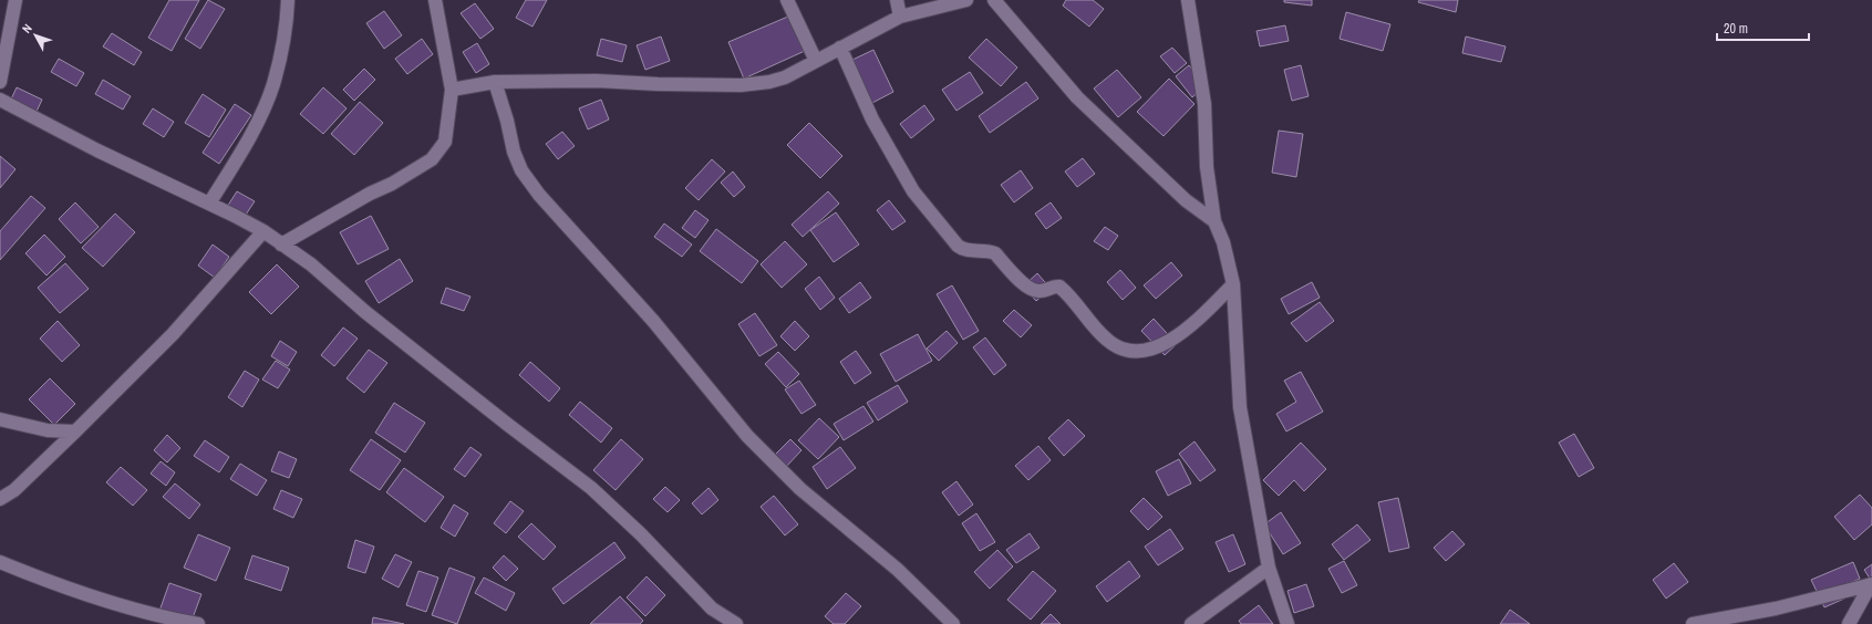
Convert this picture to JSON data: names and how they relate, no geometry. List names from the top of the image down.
{
  "scale_bar": "20 m",
  "north": "top left"
}
